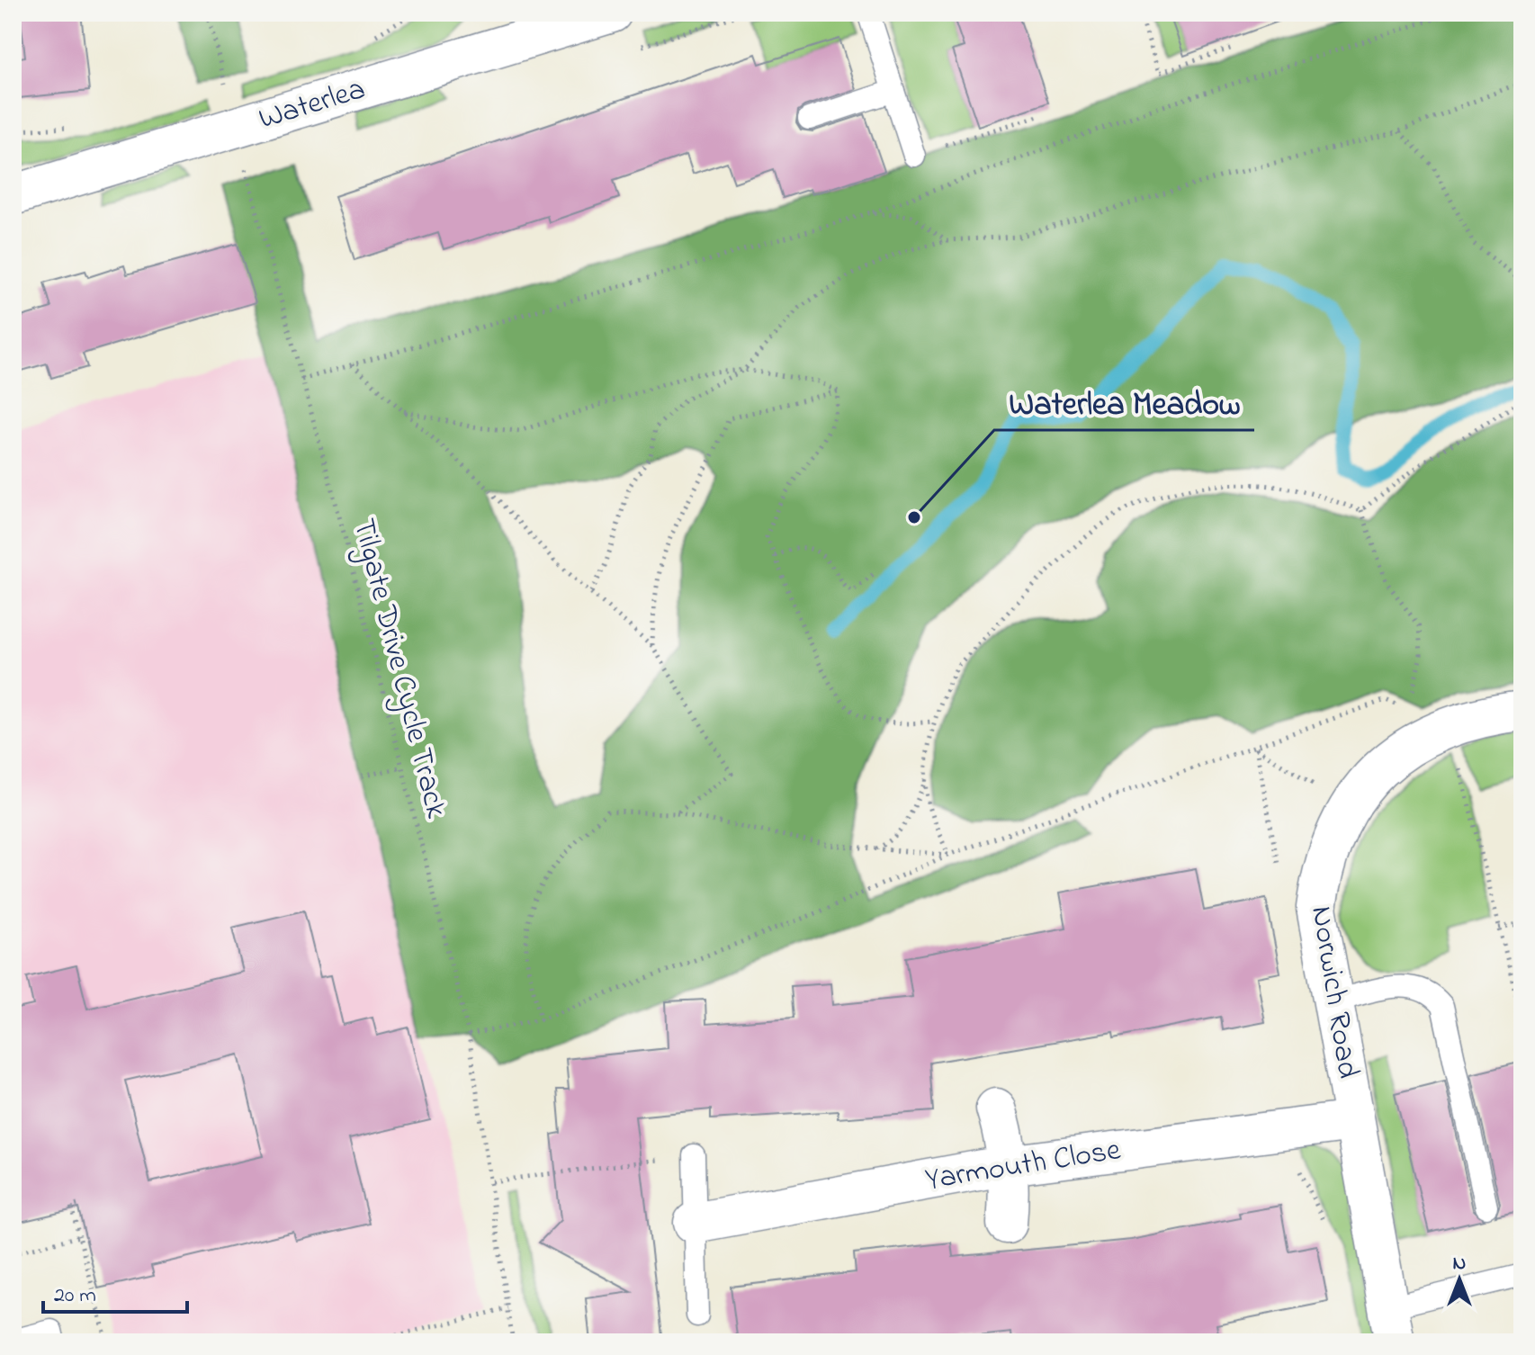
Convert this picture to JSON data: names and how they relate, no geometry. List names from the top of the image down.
{
  "streets": {
    "street": ["Waterlea", "Norwich Road", "Yarmouth Close"],
    "path": ["Tilgate Drive Cycle Track"]
  },
  "crossings": [
    ["Waterlea", "Tilgate Drive Cycle Track"],
    ["Norwich Road", "Yarmouth Close"]
  ],
  "places": ["Waterlea Meadow"],
  "scale_bar": "20 m",
  "north": "top"
}
